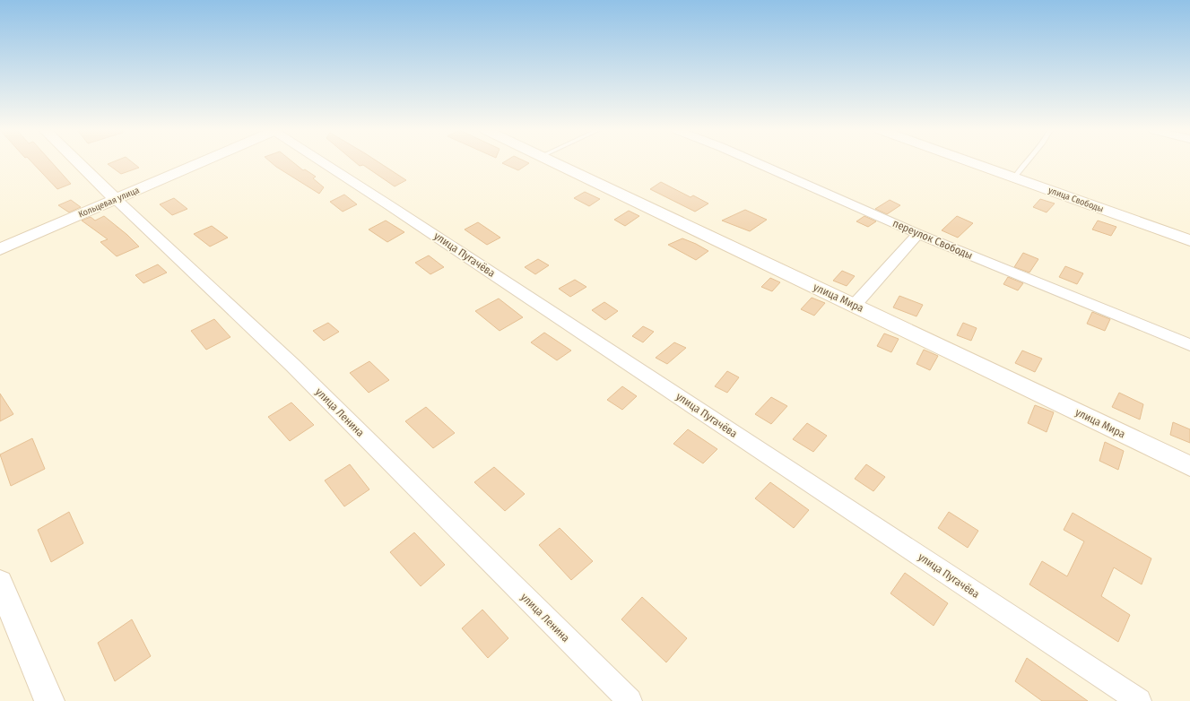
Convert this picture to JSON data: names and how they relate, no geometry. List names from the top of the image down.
{
  "streets": {
    "street": [
      "улица Свободы",
      "Кольцевая улица",
      "переулок Свободы",
      "улица Пугачёва",
      "улица Мира",
      "улица Ленина"
    ]
  },
  "crossings": [
    ["Кольцевая улица", "улица Ленина"]
  ]
}
